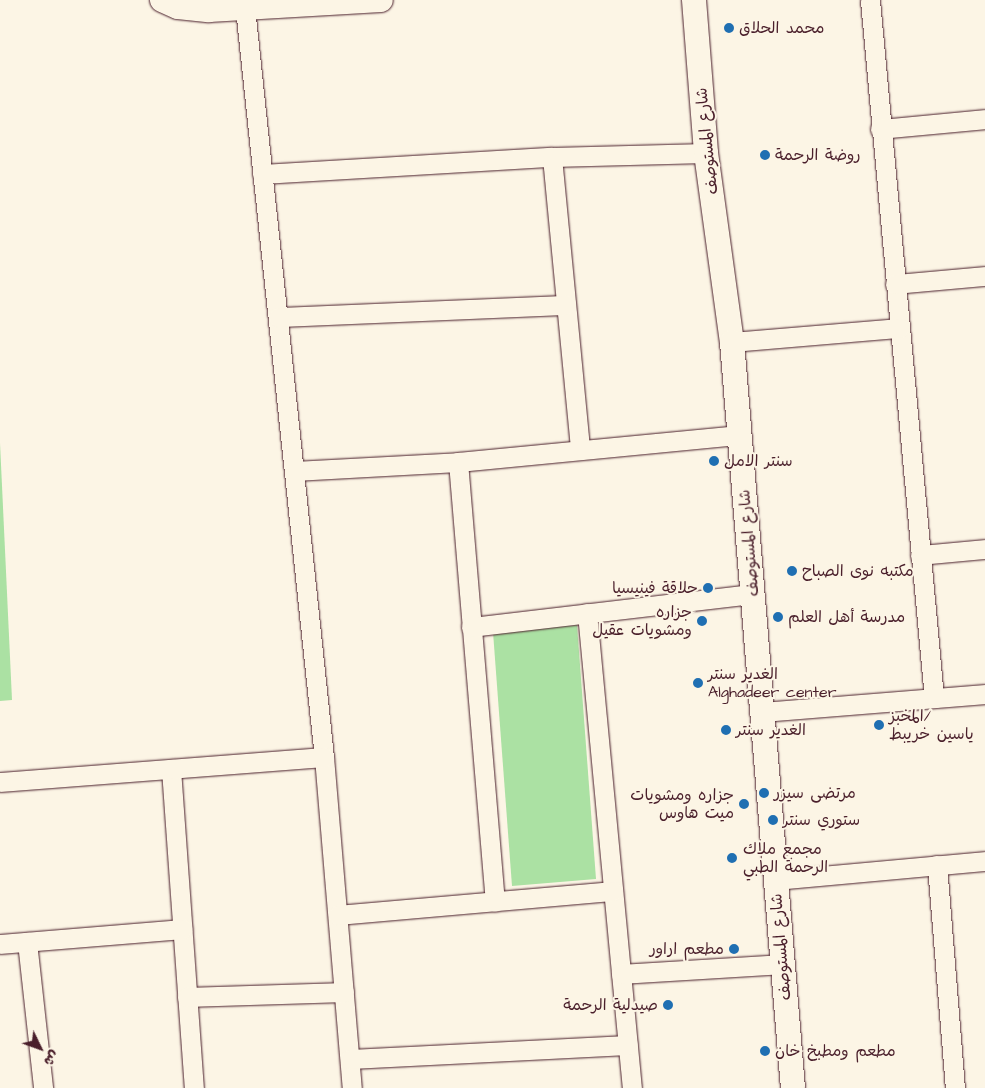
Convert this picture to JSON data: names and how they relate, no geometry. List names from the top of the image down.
{
  "streets": {
    "street": ["شارع المستوصف"]
  },
  "places": [
    "محمد الحلاق",
    "روضة الرحمة",
    "سنتر الامل",
    "مكتبه نوى الصباح",
    "حلاقة فينيسيا",
    "مدرسة أهل العلم",
    "جزاره ومشويات عقيل",
    "الغدير سنتر Alghadeer center",
    "المخبز/ ياسين خريبط",
    "الغدير سنتر",
    "مرتضى سيزر",
    "جزاره ومشويات ميت هاوس",
    "ستوري سنتر",
    "مجمع ملاك الرحمة الطبي",
    "مطعم اراور",
    "صيدلية الرحمة",
    "مطعم ومطبخ خان"
  ],
  "north": "bottom right"
}
